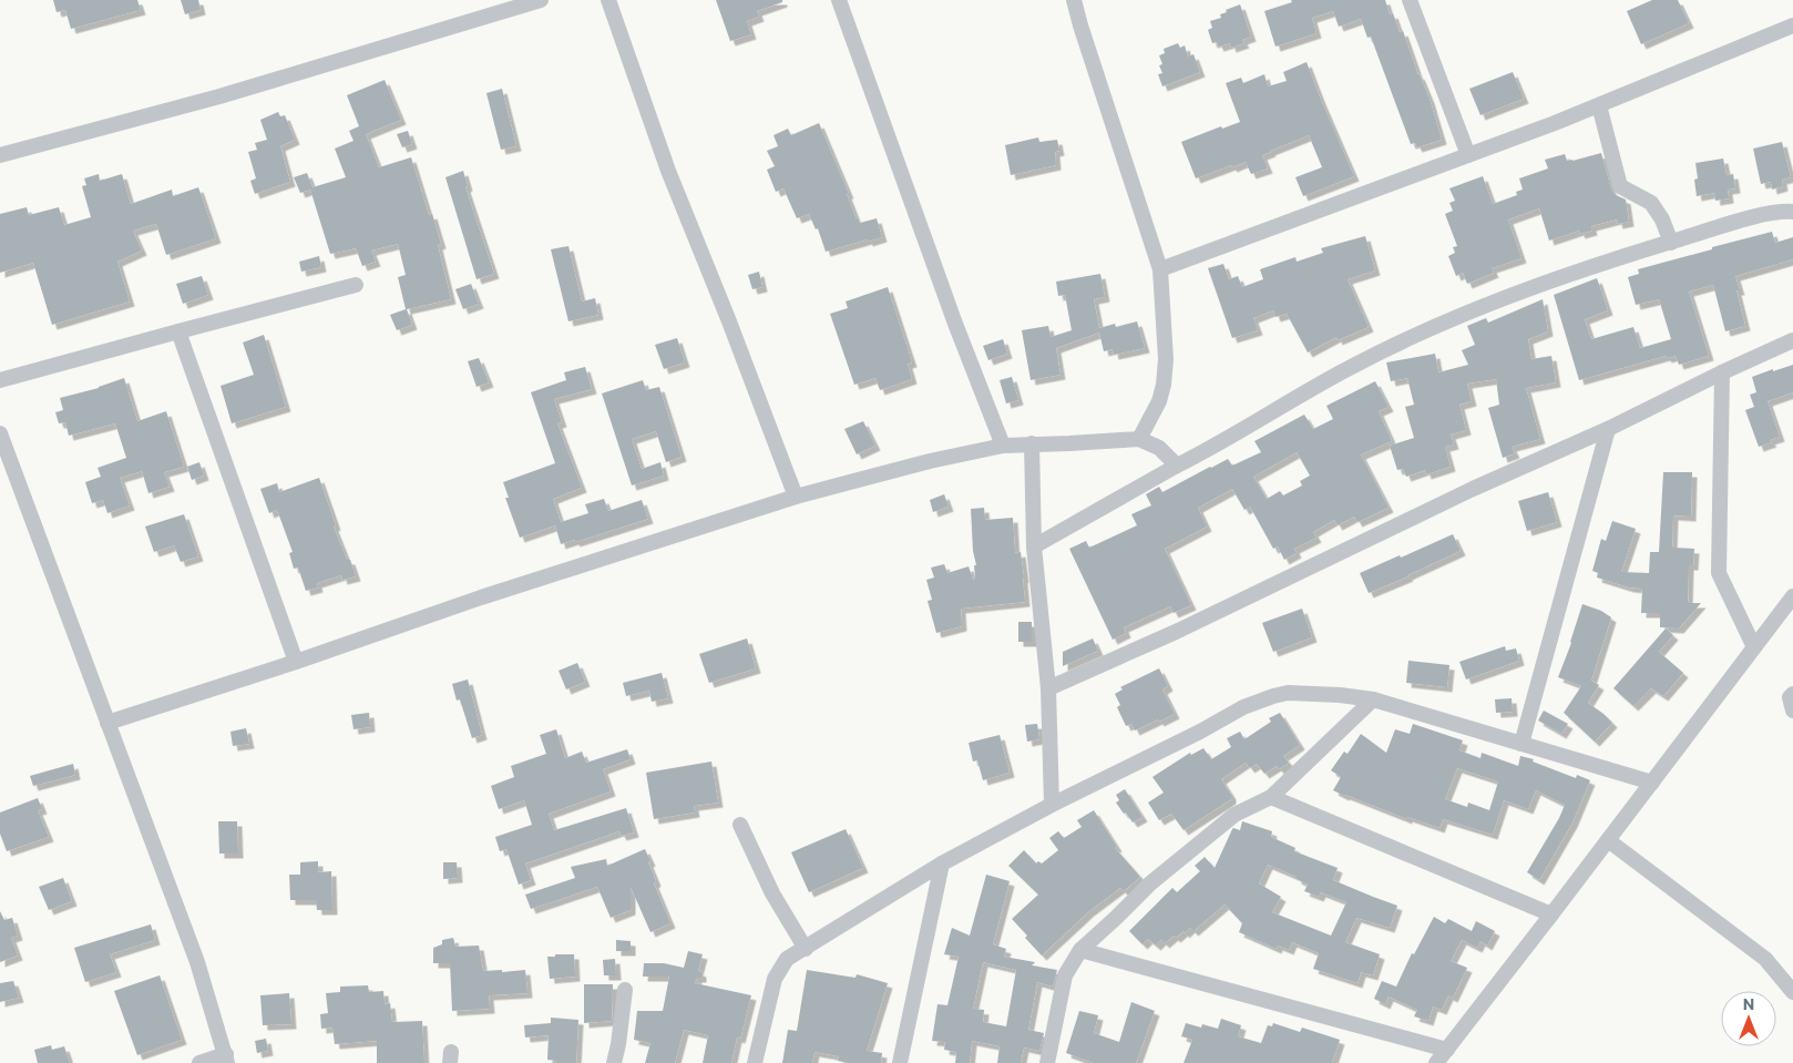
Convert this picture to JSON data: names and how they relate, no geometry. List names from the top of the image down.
{
  "north": "top"
}
